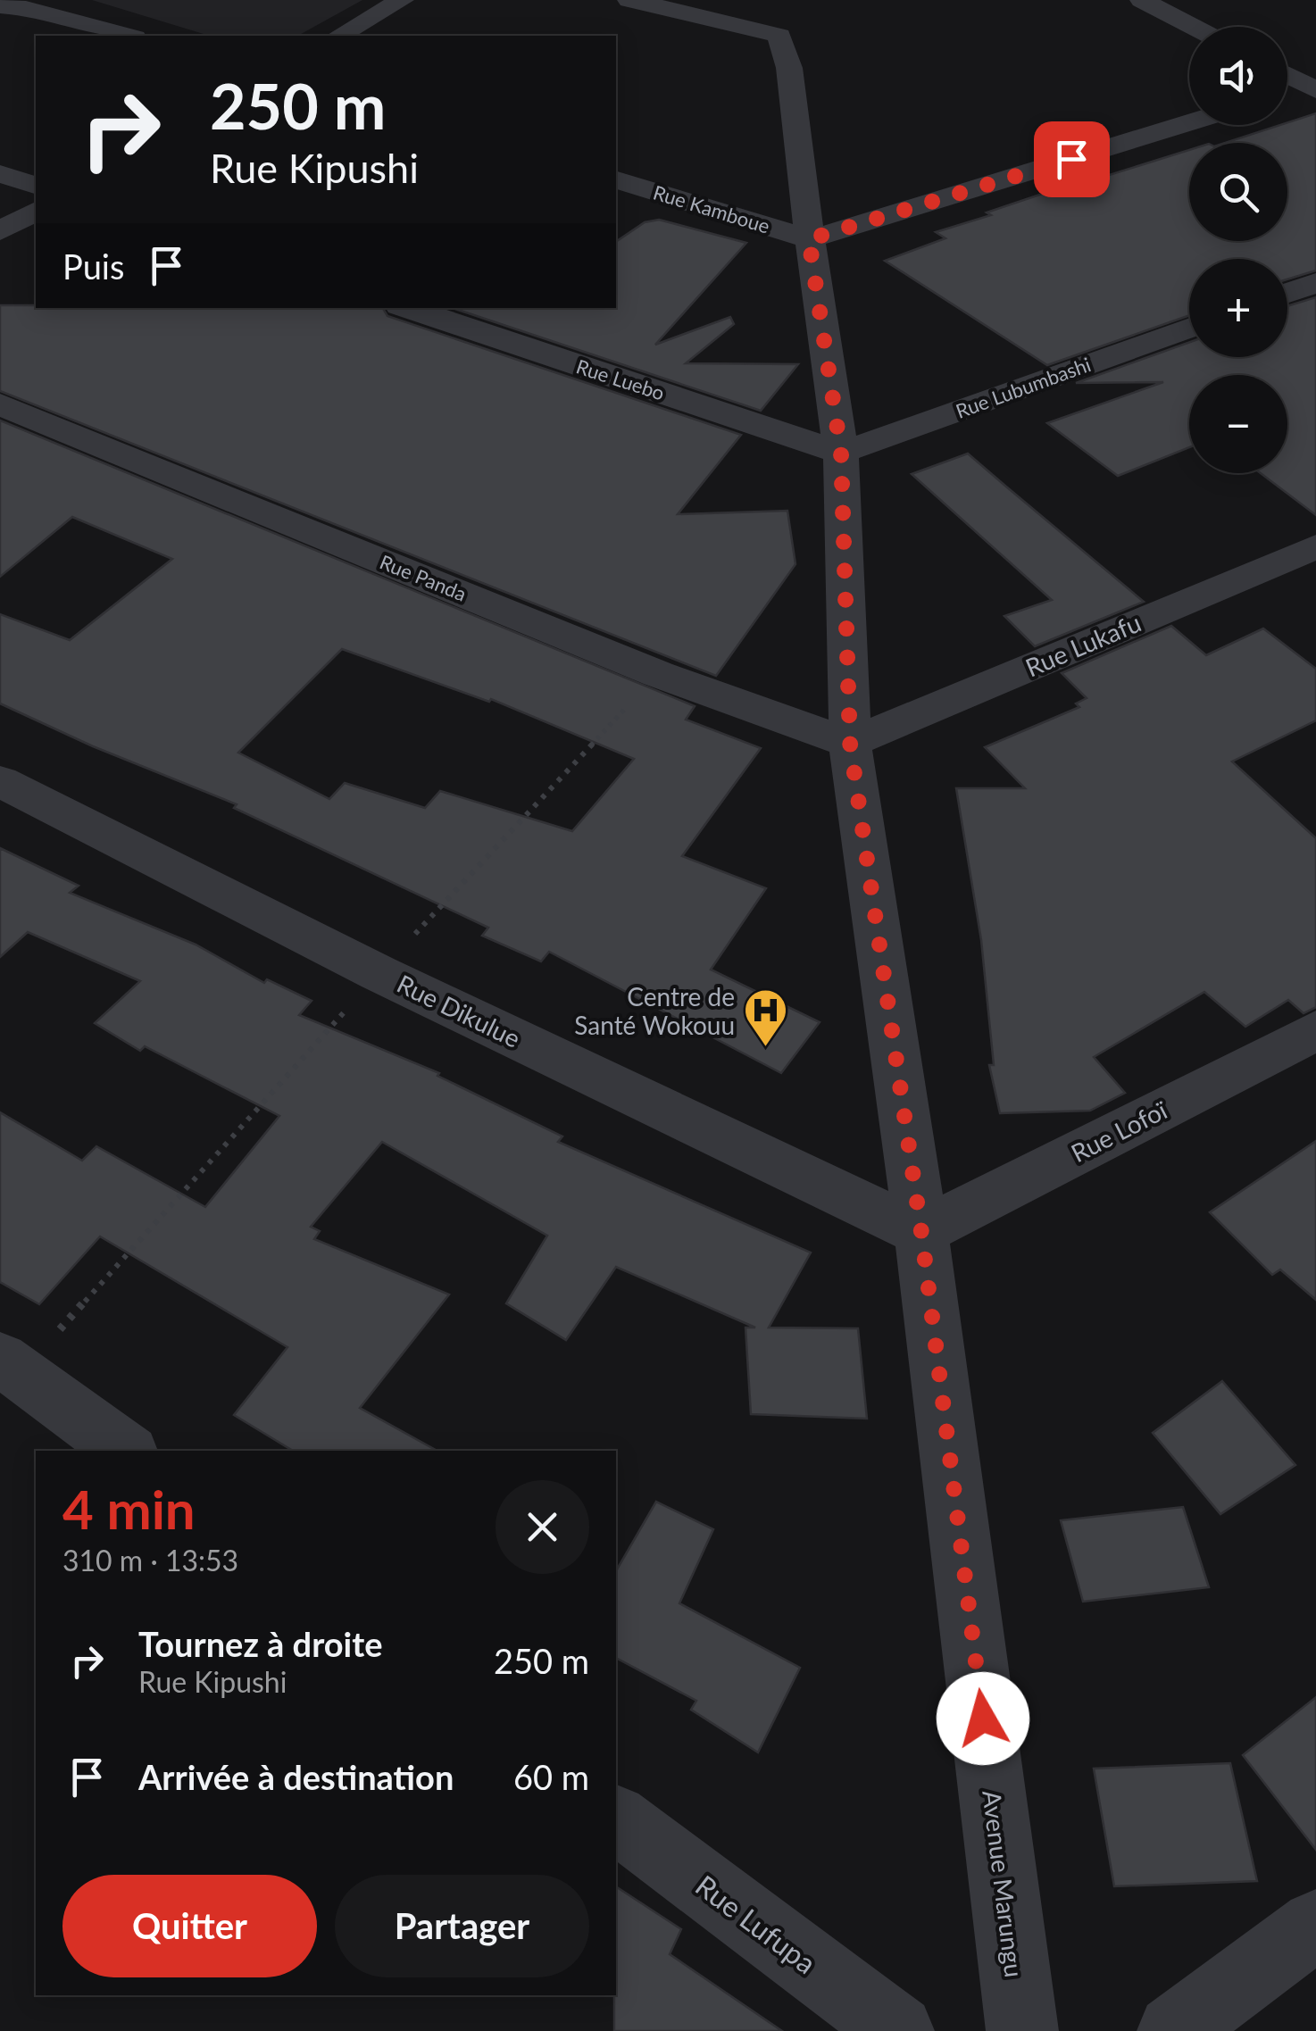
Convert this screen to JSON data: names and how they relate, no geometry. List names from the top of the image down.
{
  "streets": {
    "street": [
      "Rue Kamboue",
      "Rue Luebo",
      "Rue Lubumbashi",
      "Rue Panda",
      "Rue Lukafu",
      "Rue Dikulue",
      "Rue Lofoï",
      "Avenue Marungu",
      "Rue Lufupa"
    ]
  },
  "crossings": [
    ["Rue Kamboue", "Avenue Marungu"],
    ["Rue Luebo", "Rue Lubumbashi"],
    ["Rue Luebo", "Avenue Marungu"],
    ["Rue Lubumbashi", "Avenue Marungu"],
    ["Rue Panda", "Rue Lukafu"],
    ["Rue Panda", "Avenue Marungu"],
    ["Rue Lukafu", "Avenue Marungu"],
    ["Rue Dikulue", "Rue Lofoï"],
    ["Rue Dikulue", "Avenue Marungu"],
    ["Rue Lofoï", "Avenue Marungu"]
  ],
  "places": {
    "hospital": ["Centre de Santé Wokouu"]
  },
  "page": {
    "map_buttons": ["+", "−"],
    "turn": ["250 m", "Rue Kipushi"],
    "then": "Puis",
    "heading": ["4 min", "310 m · 13:53"],
    "list": [
      {
        "name": "Tournez à droite",
        "note": "Rue Kipushi",
        "value": "250 m"
      },
      {
        "name": "Arrivée à destination",
        "value": "60 m"
      }
    ],
    "buttons": ["Quitter", "Partager"]
  }
}
